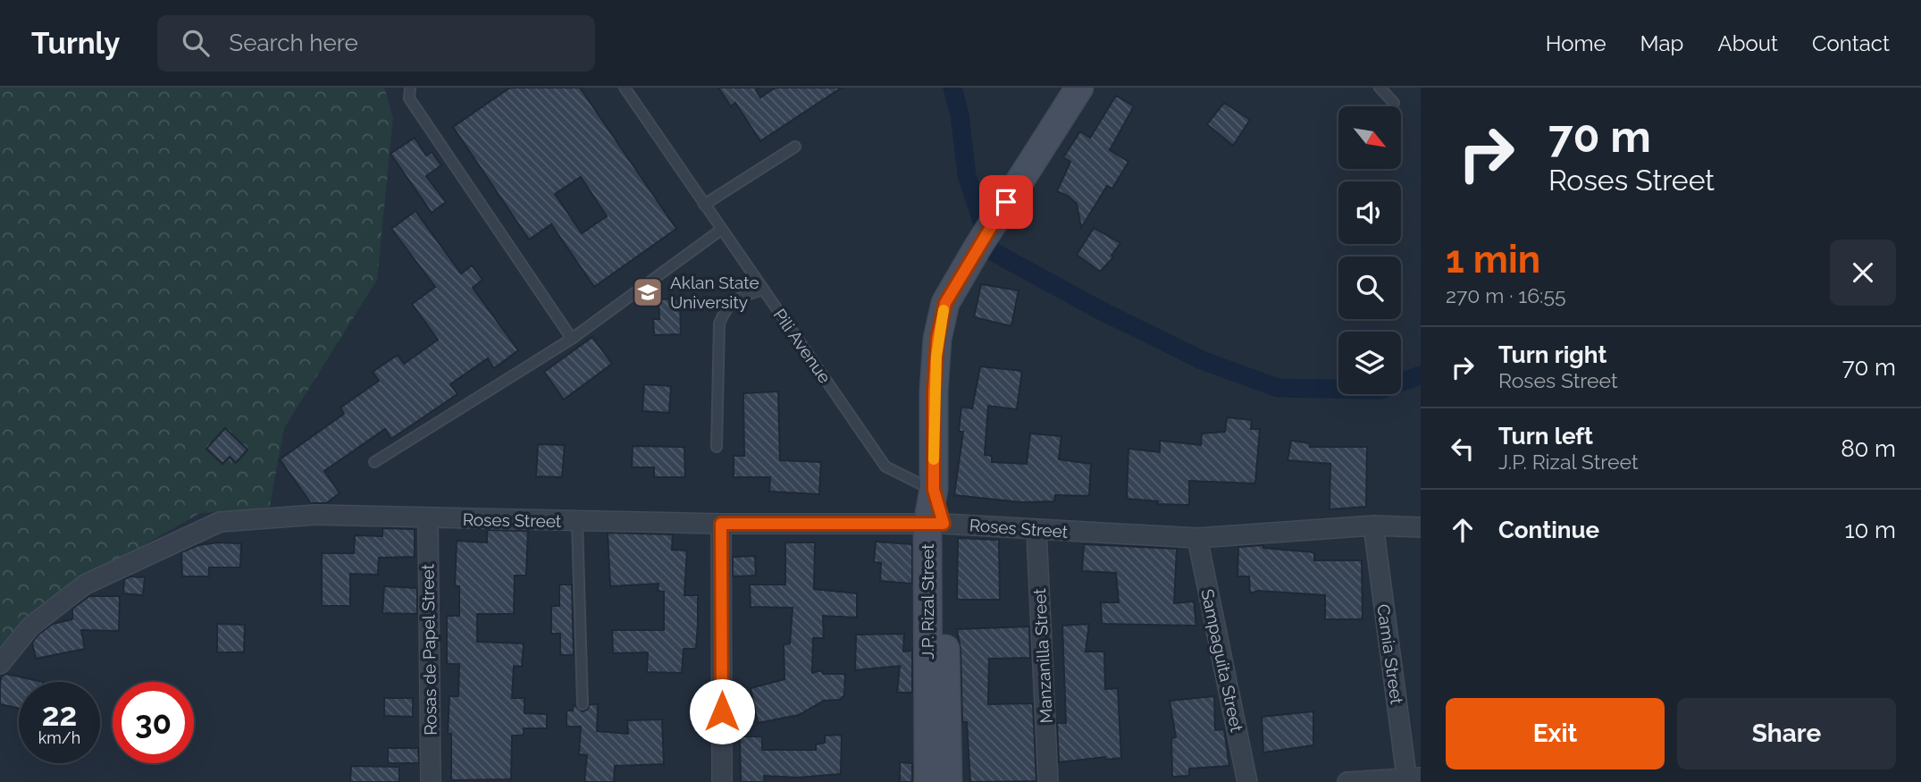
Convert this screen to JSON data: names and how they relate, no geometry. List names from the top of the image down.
{
  "streets": {
    "main road": ["J.P. Rizal Street"],
    "street": [
      "Roses Street",
      "Rosas de Papel Street",
      "Camia Street",
      "Manzanilla Street",
      "Sampaguita Street"
    ],
    "lane": ["Pili Avenue"]
  },
  "crossings": [
    ["Pili Avenue", "J.P. Rizal Street"],
    ["Roses Street", "J.P. Rizal Street"],
    ["Roses Street", "Rosas de Papel Street"],
    ["Roses Street", "Camia Street"],
    ["Roses Street", "Manzanilla Street"],
    ["Roses Street", "Sampaguita Street"]
  ],
  "places": {
    "school or university": ["Aklan State University"]
  },
  "north": "bottom right",
  "page": {
    "header": "Turnly",
    "search": "Search here",
    "nav": [
      "Home",
      "Map",
      "About",
      "Contact"
    ],
    "turn": ["70 m", "Roses Street"],
    "heading": ["1 min", "270 m · 16:55"],
    "list": [
      {
        "name": "Turn right",
        "note": "Roses Street",
        "value": "70 m"
      },
      {
        "name": "Turn left",
        "note": "J.P. Rizal Street",
        "value": "80 m"
      },
      {
        "name": "Continue",
        "value": "10 m"
      }
    ],
    "speed": "22 km/h",
    "limit": "30",
    "buttons": ["Exit", "Share"]
  }
}
